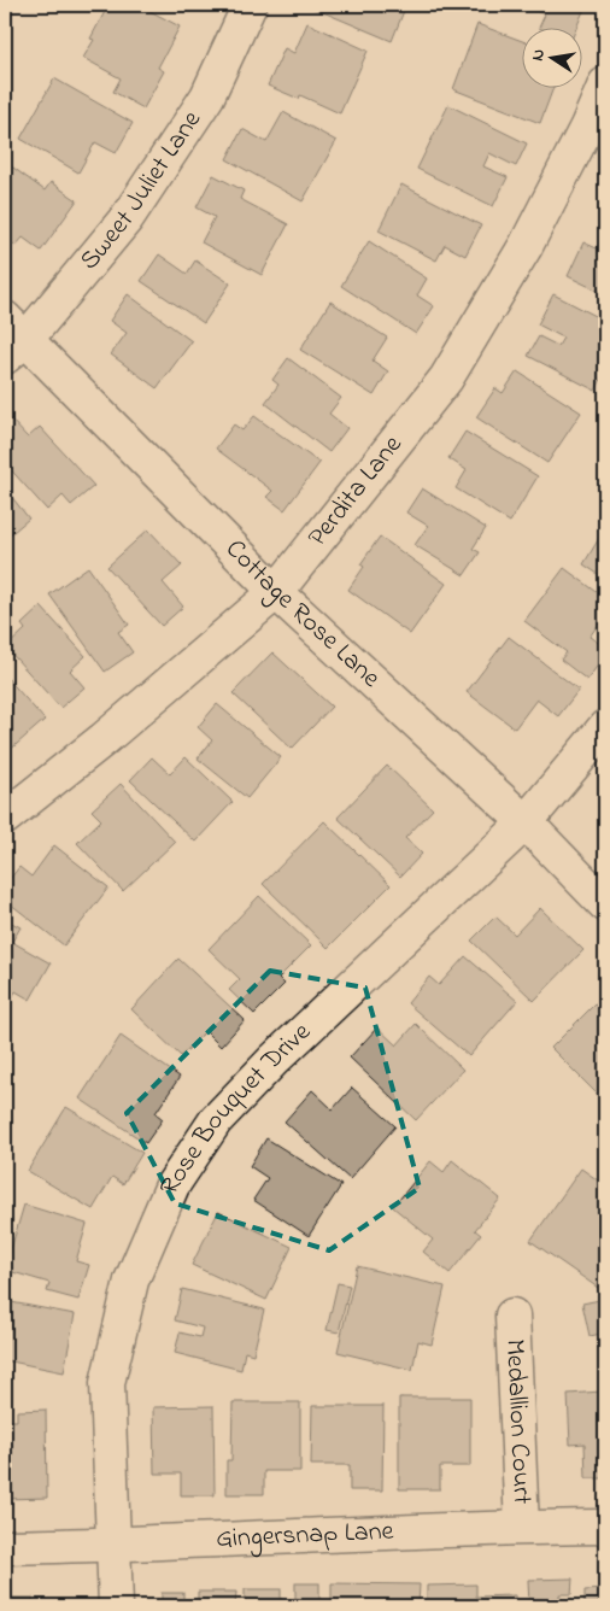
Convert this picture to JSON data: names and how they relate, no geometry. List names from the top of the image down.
{
  "streets": {
    "street": [
      "Sweet Juliet Lane",
      "Perdita Lane",
      "Cottage Rose Lane",
      "Rose Bouquet Drive",
      "Medallion Court",
      "Gingersnap Lane"
    ]
  },
  "crossings": [
    ["Sweet Juliet Lane", "Cottage Rose Lane"],
    ["Perdita Lane", "Cottage Rose Lane"],
    ["Cottage Rose Lane", "Rose Bouquet Drive"],
    ["Rose Bouquet Drive", "Gingersnap Lane"],
    ["Medallion Court", "Gingersnap Lane"]
  ],
  "north": "left"
}
